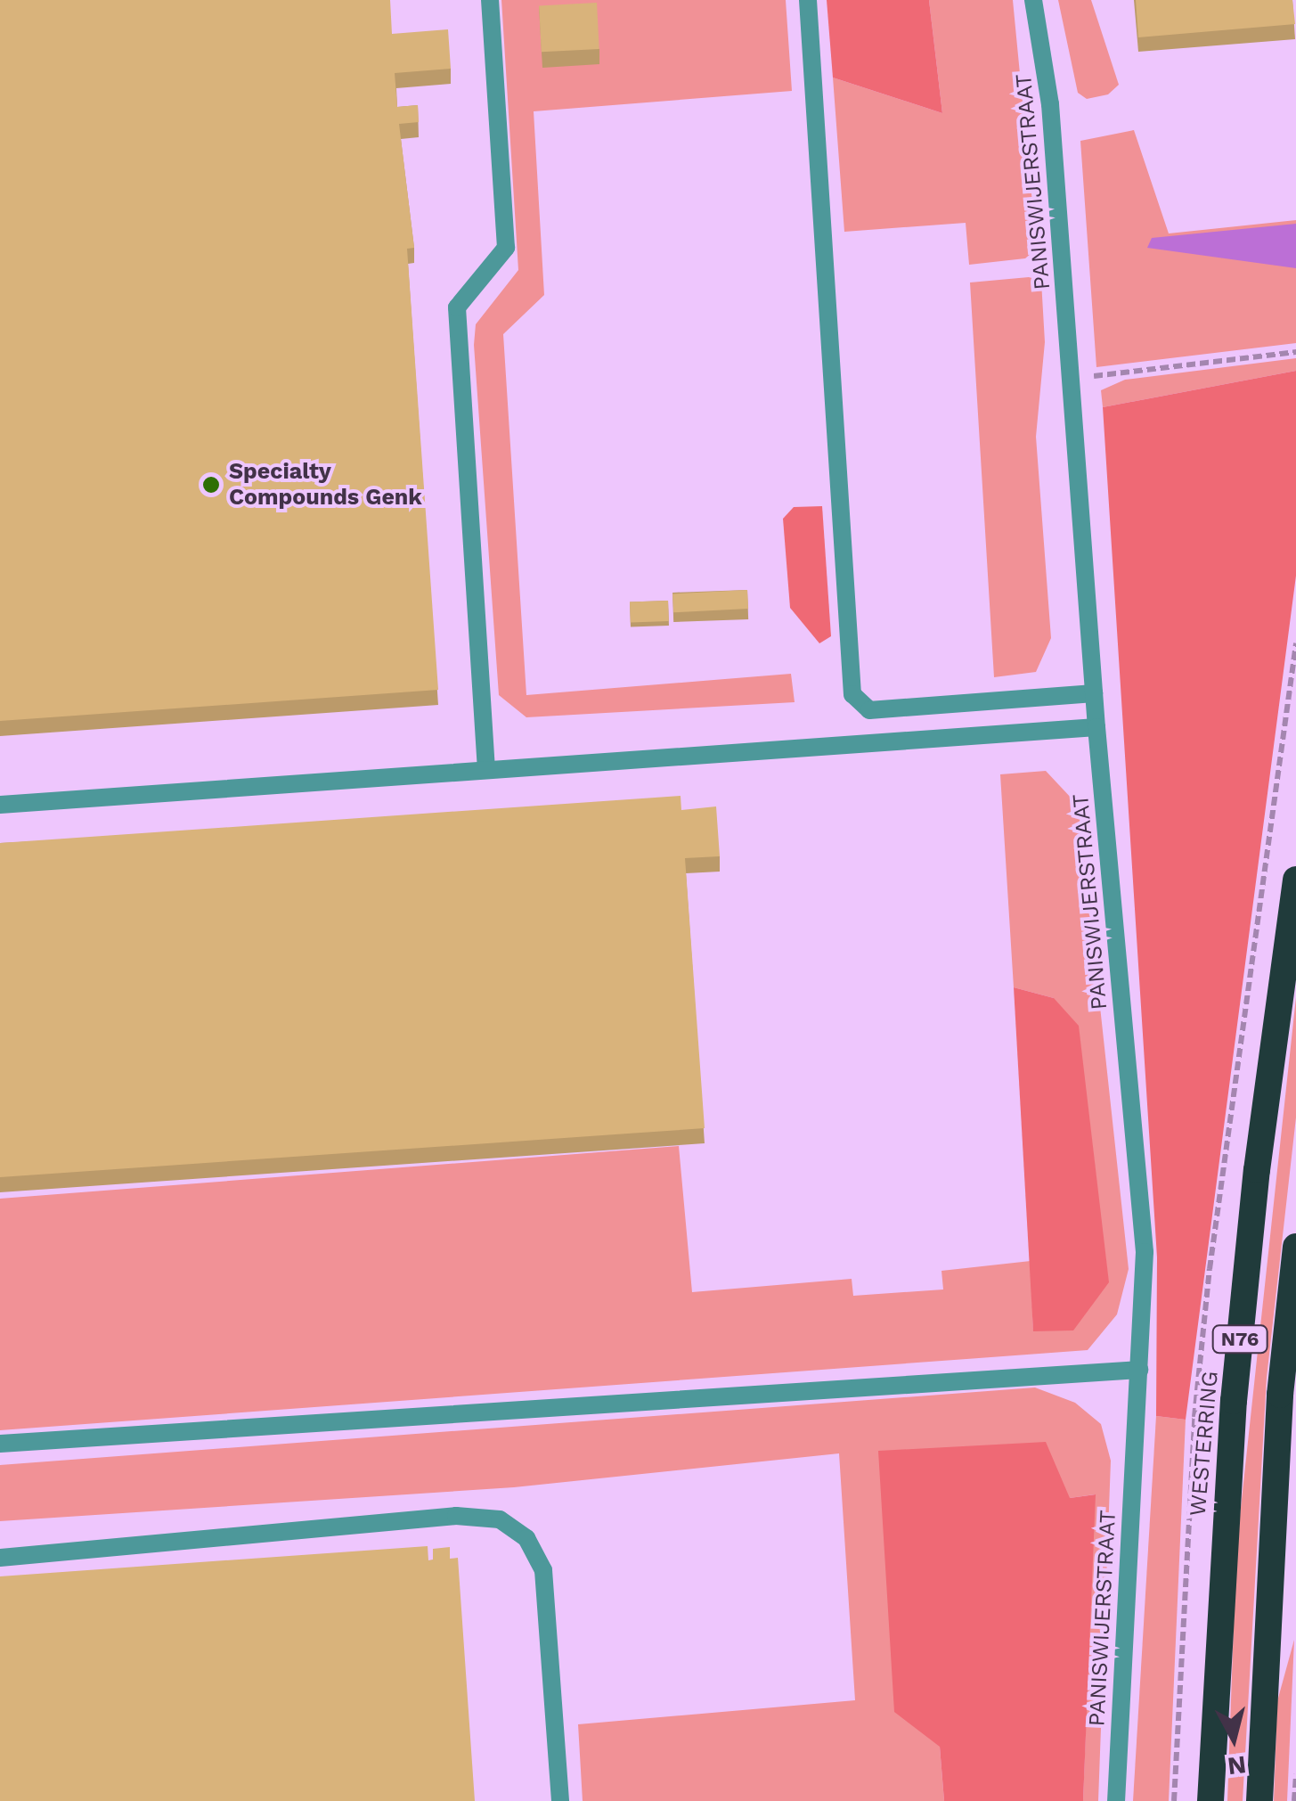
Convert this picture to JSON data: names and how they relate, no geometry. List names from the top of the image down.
{
  "streets": {
    "highway": ["N76", "WESTERRING"],
    "street": ["PANISWIJERSTRAAT"]
  },
  "places": ["Specialty Compounds Genk"],
  "north": "bottom"
}
